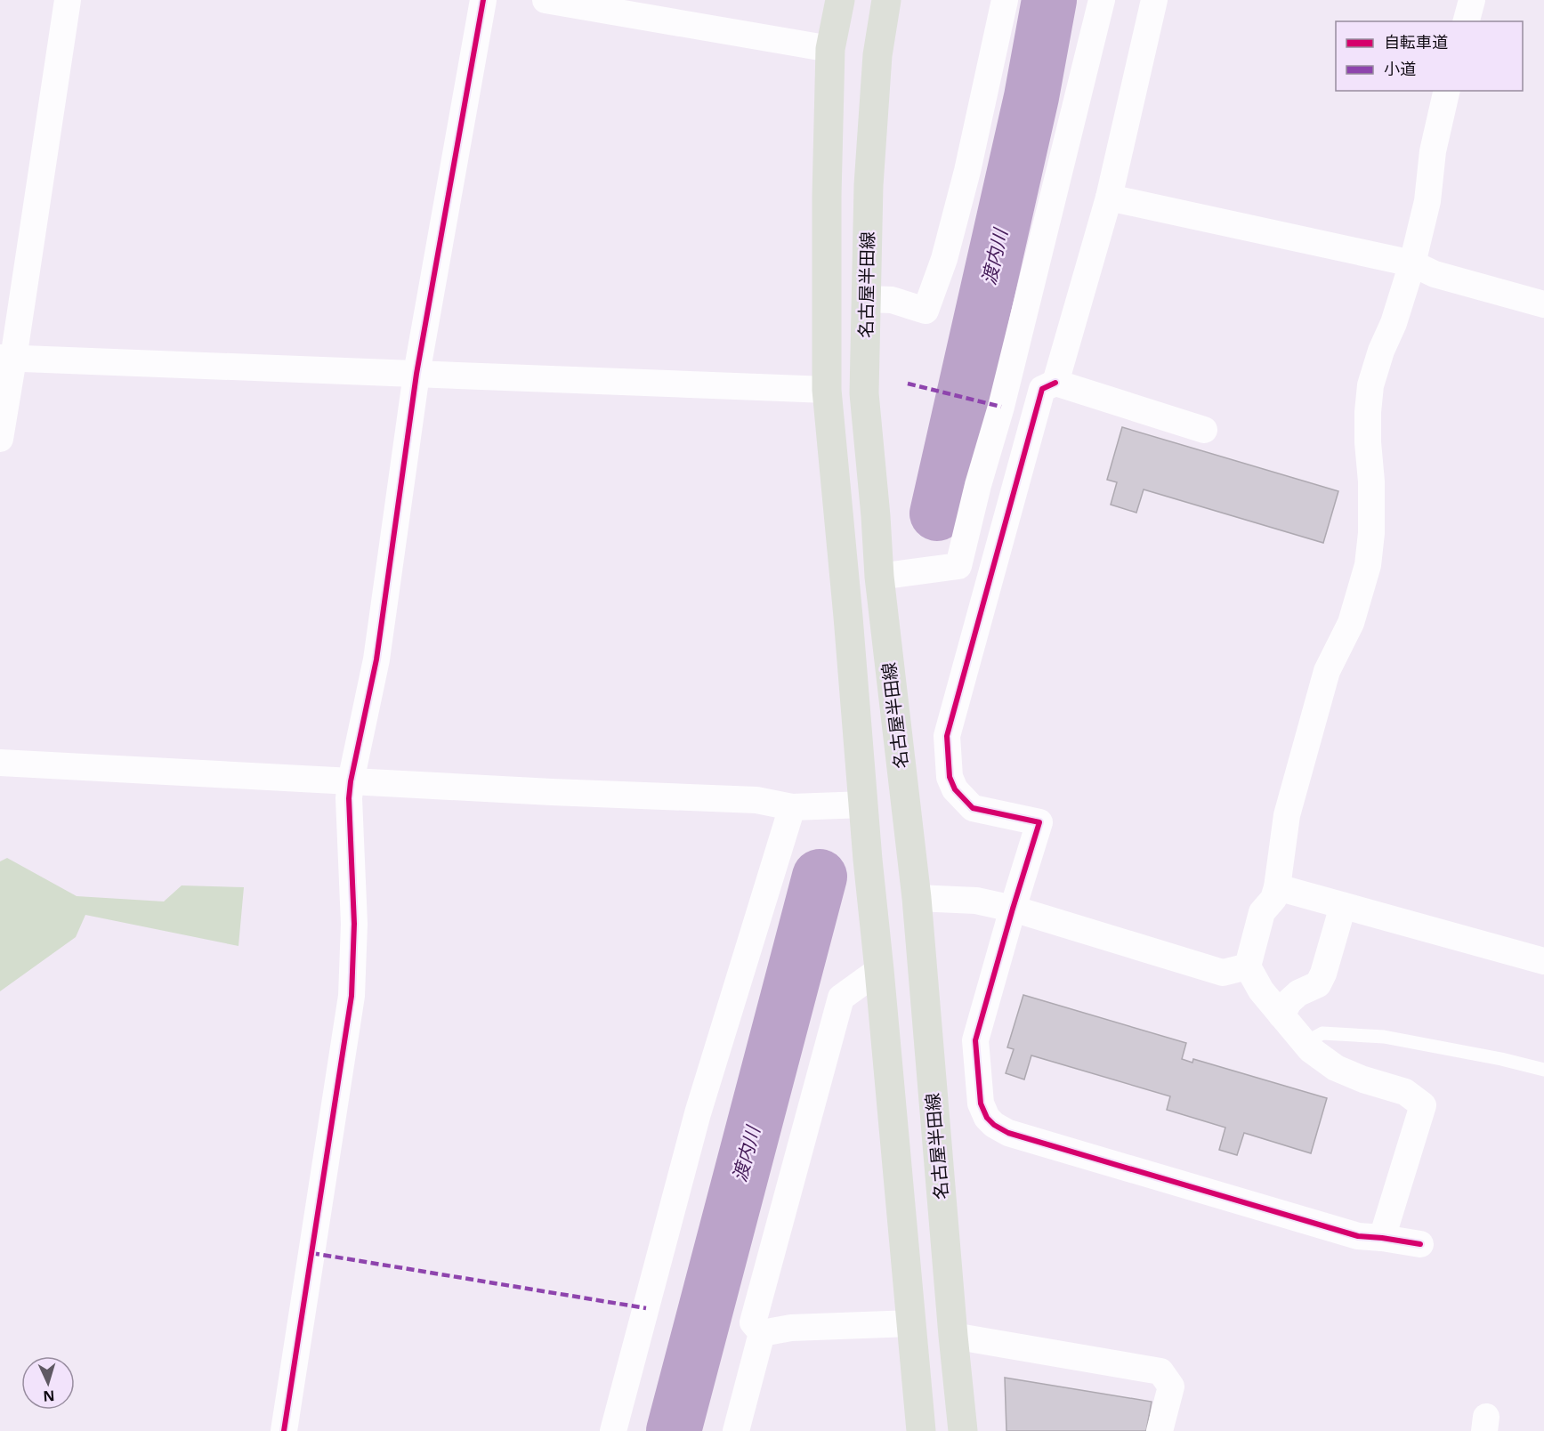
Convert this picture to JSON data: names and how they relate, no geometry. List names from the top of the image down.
{
  "streets": {
    "main road": ["名古屋半田線"]
  },
  "water": ["渡内川"],
  "legend": ["自転車道", "小道"],
  "north": "bottom"
}
